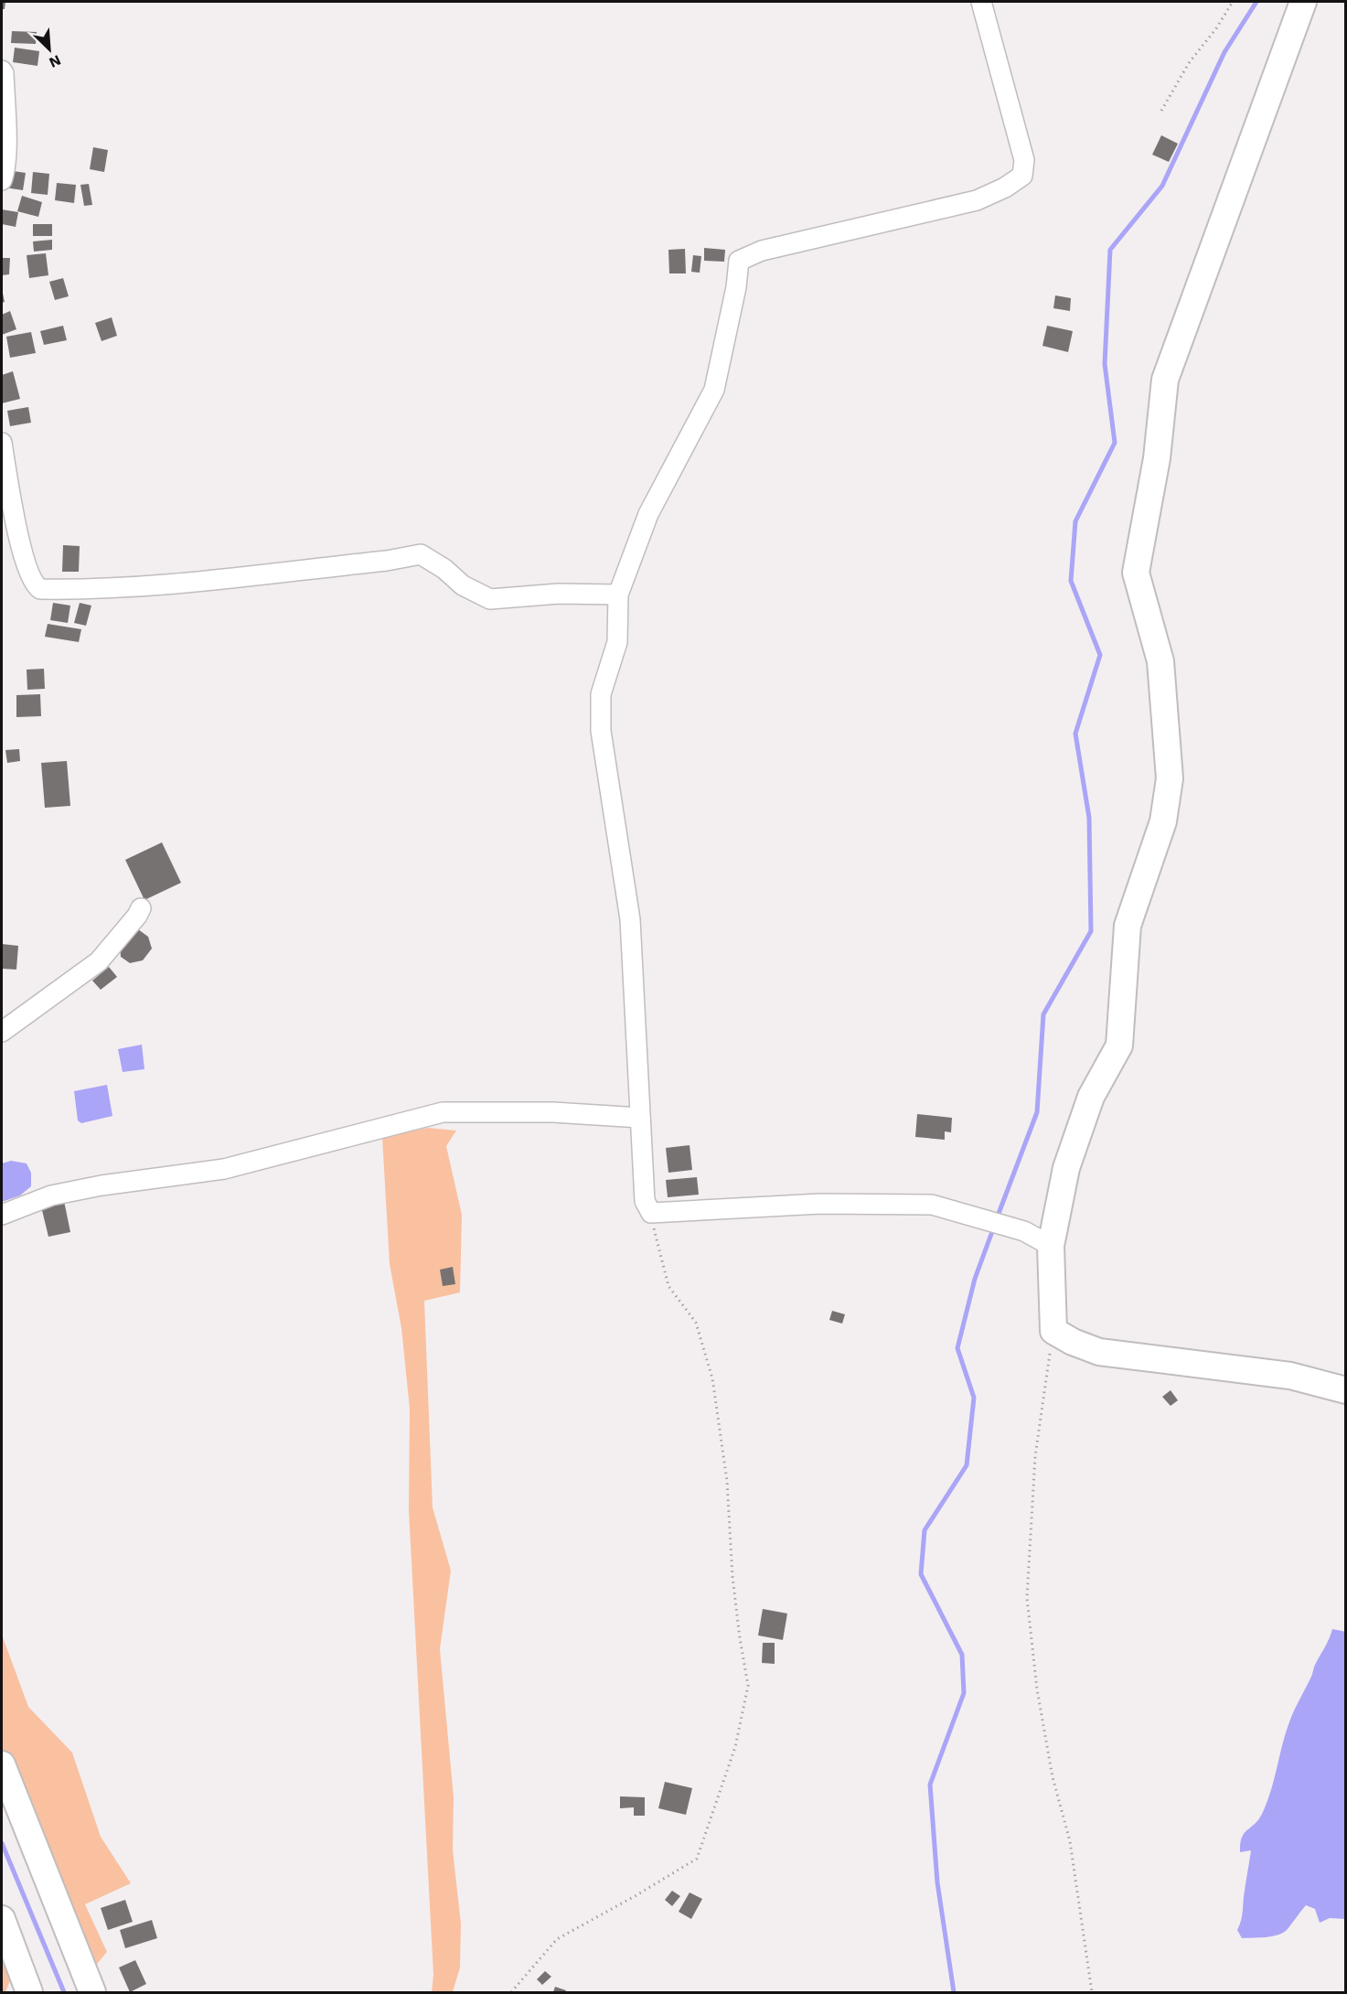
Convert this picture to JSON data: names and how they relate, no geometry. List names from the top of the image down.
{
  "north": "bottom right"
}
